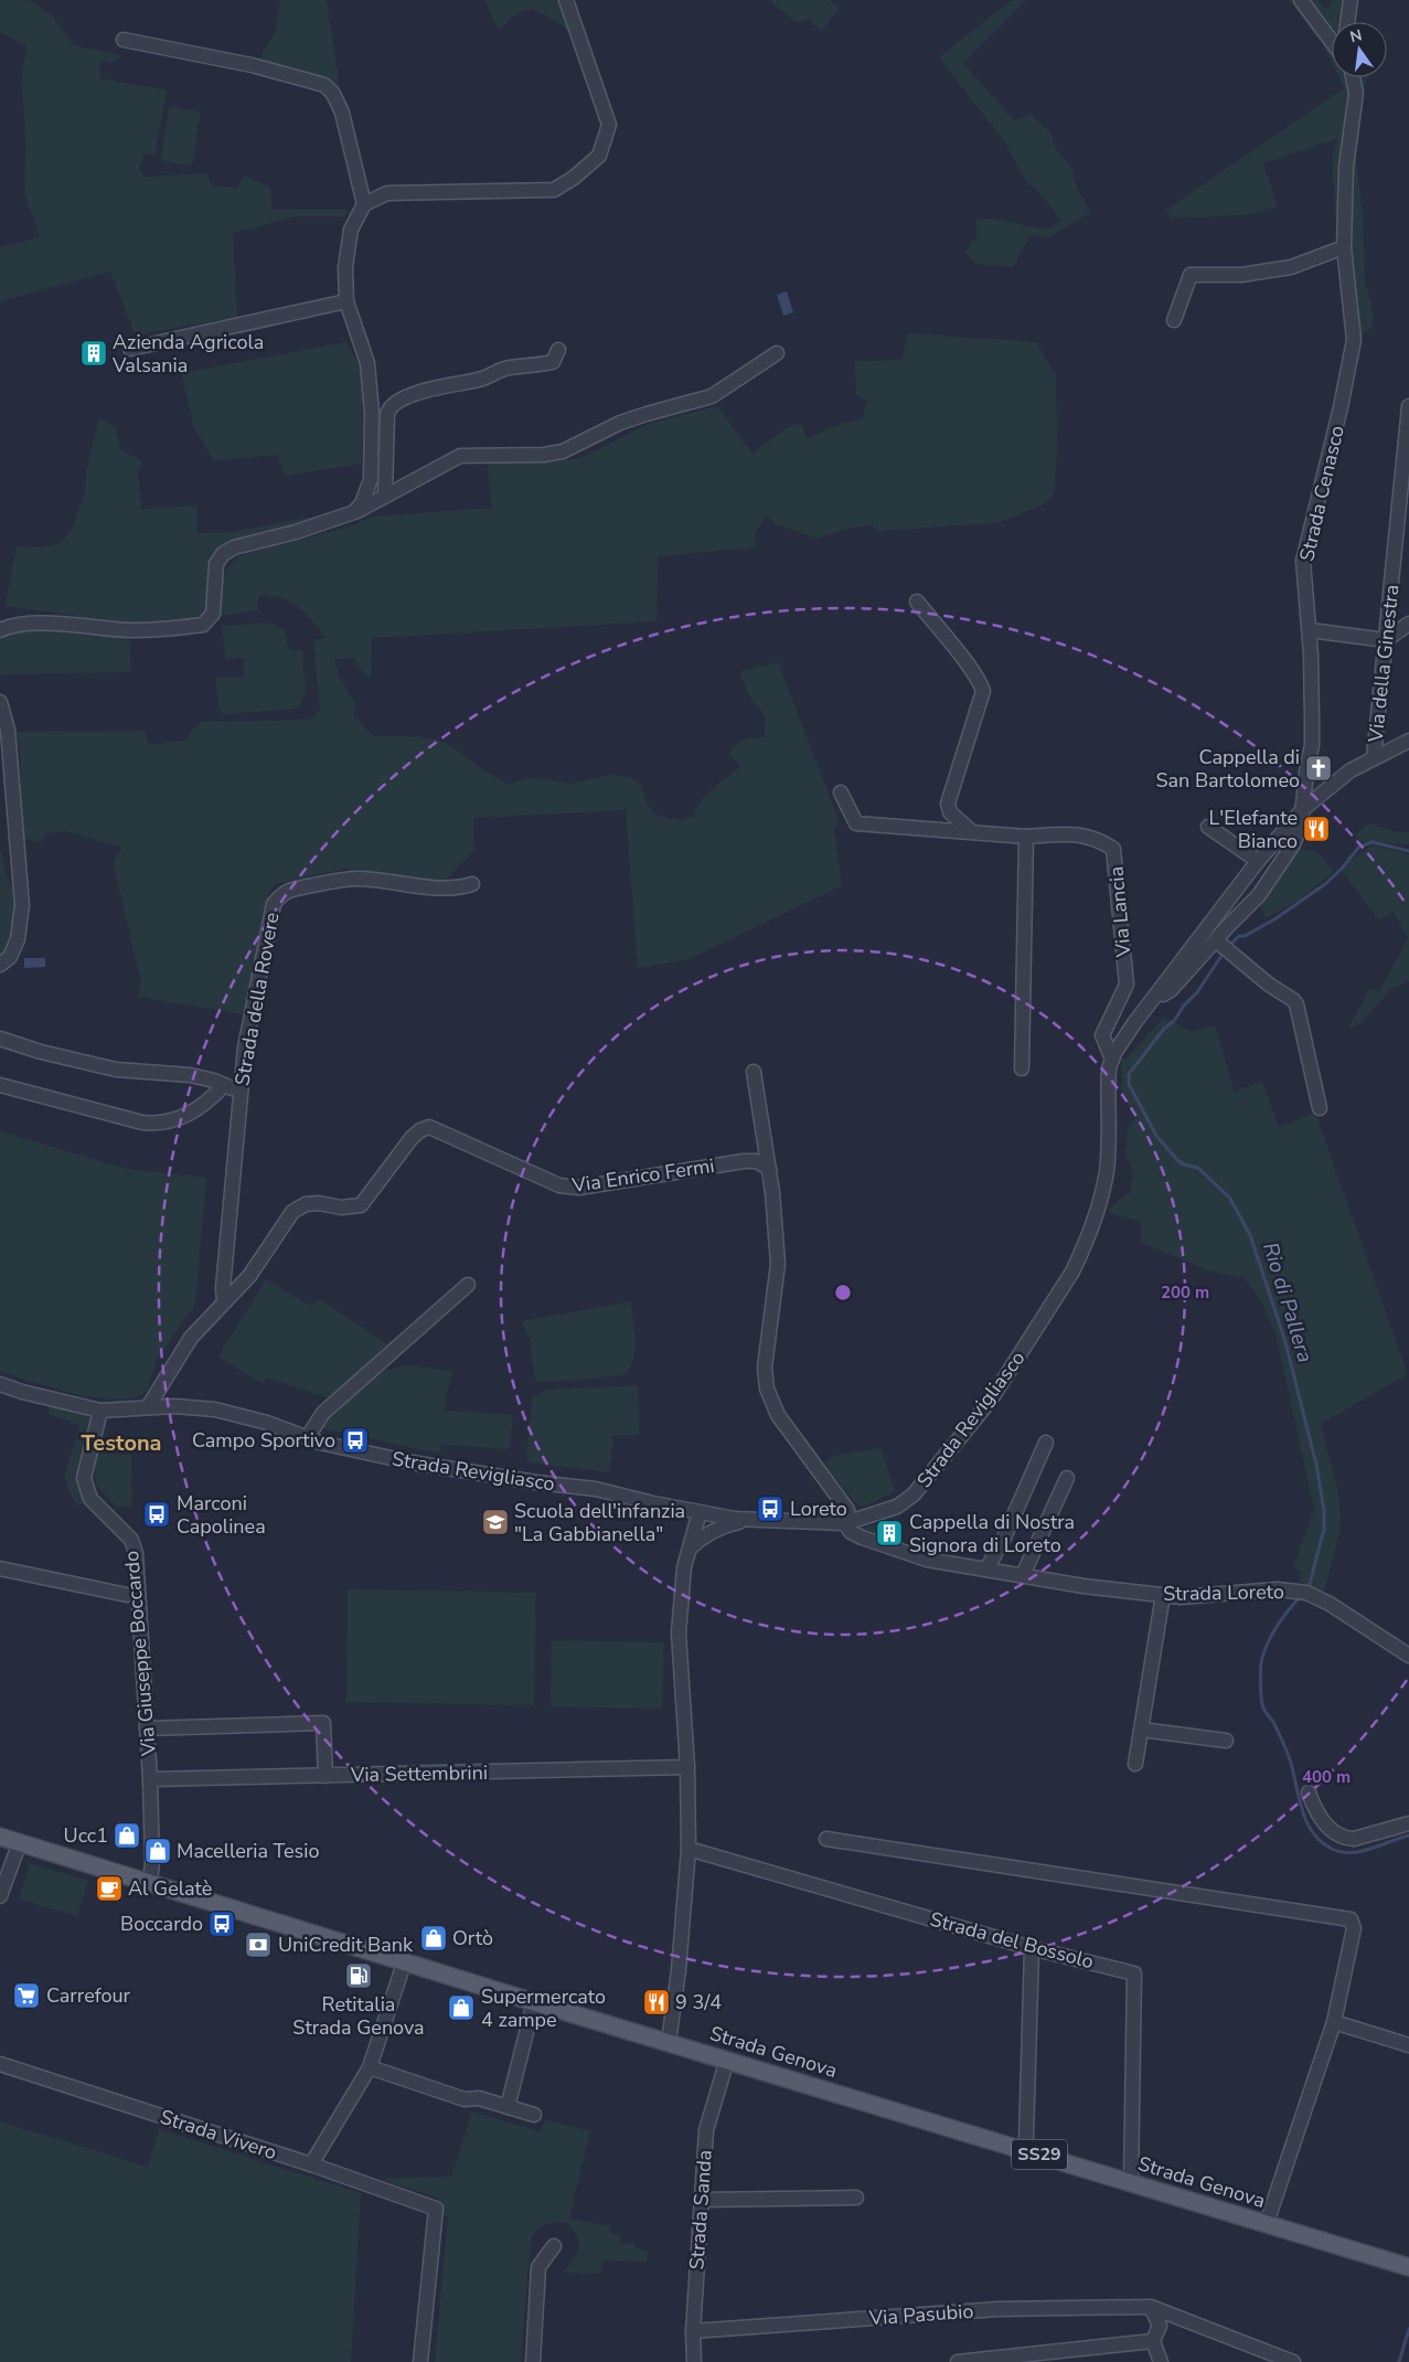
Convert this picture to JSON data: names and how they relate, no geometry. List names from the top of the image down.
{
  "streets": {
    "main road": ["Strada Genova", "SS29"],
    "street": [
      "Strada Cenasco",
      "Via della Ginestra",
      "Via Lancia",
      "Strada della Rovere",
      "Via Enrico Fermi",
      "Strada Revigliasco",
      "Strada Loreto",
      "Via Giuseppe Boccardo",
      "Via Settembrini",
      "Strada del Bossolo",
      "Strada Vivero",
      "Strada Sanda",
      "Via Pasubio"
    ]
  },
  "crossings": [
    ["Strada Cenasco", "Strada Revigliasco"],
    ["Via della Ginestra", "Strada Revigliasco"],
    ["Via Lancia", "Strada Revigliasco"],
    ["Strada della Rovere", "Via Enrico Fermi"],
    ["Strada Revigliasco", "Strada Loreto"],
    ["Strada Revigliasco", "Via Giuseppe Boccardo"],
    ["Via Giuseppe Boccardo", "Via Settembrini"],
    ["Via Giuseppe Boccardo", "Strada Genova"],
    ["Strada del Bossolo", "Strada Genova"],
    ["Strada Genova", "Strada Sanda"],
    ["Strada Sanda", "Via Pasubio"]
  ],
  "districts": ["Testona"],
  "water": ["Rio di Pallera"],
  "places": {
    "building": ["Azienda Agricola Valsania", "Cappella di Nostra Signora di Loreto"],
    "church": ["Cappella di San Bartolomeo"],
    "restaurant": ["L'Elefante Bianco", "9 3/4"],
    "bus stop": [
      "Campo Sportivo",
      "Loreto",
      "Marconi Capolinea",
      "Boccardo"
    ],
    "school or university": ["Scuola dell'infanzia \"La Gabbianella\""],
    "shop": [
      "Ucc1",
      "Macelleria Tesio",
      "Ortò",
      "Supermercato 4 zampe"
    ],
    "cafe": ["Al Gelatè"],
    "bank": ["UniCredit Bank"],
    "fuel station": ["Retitalia Strada Genova"],
    "supermarket": ["Carrefour"]
  },
  "north": "top",
  "rings": ["200 m", "400 m"]
}
